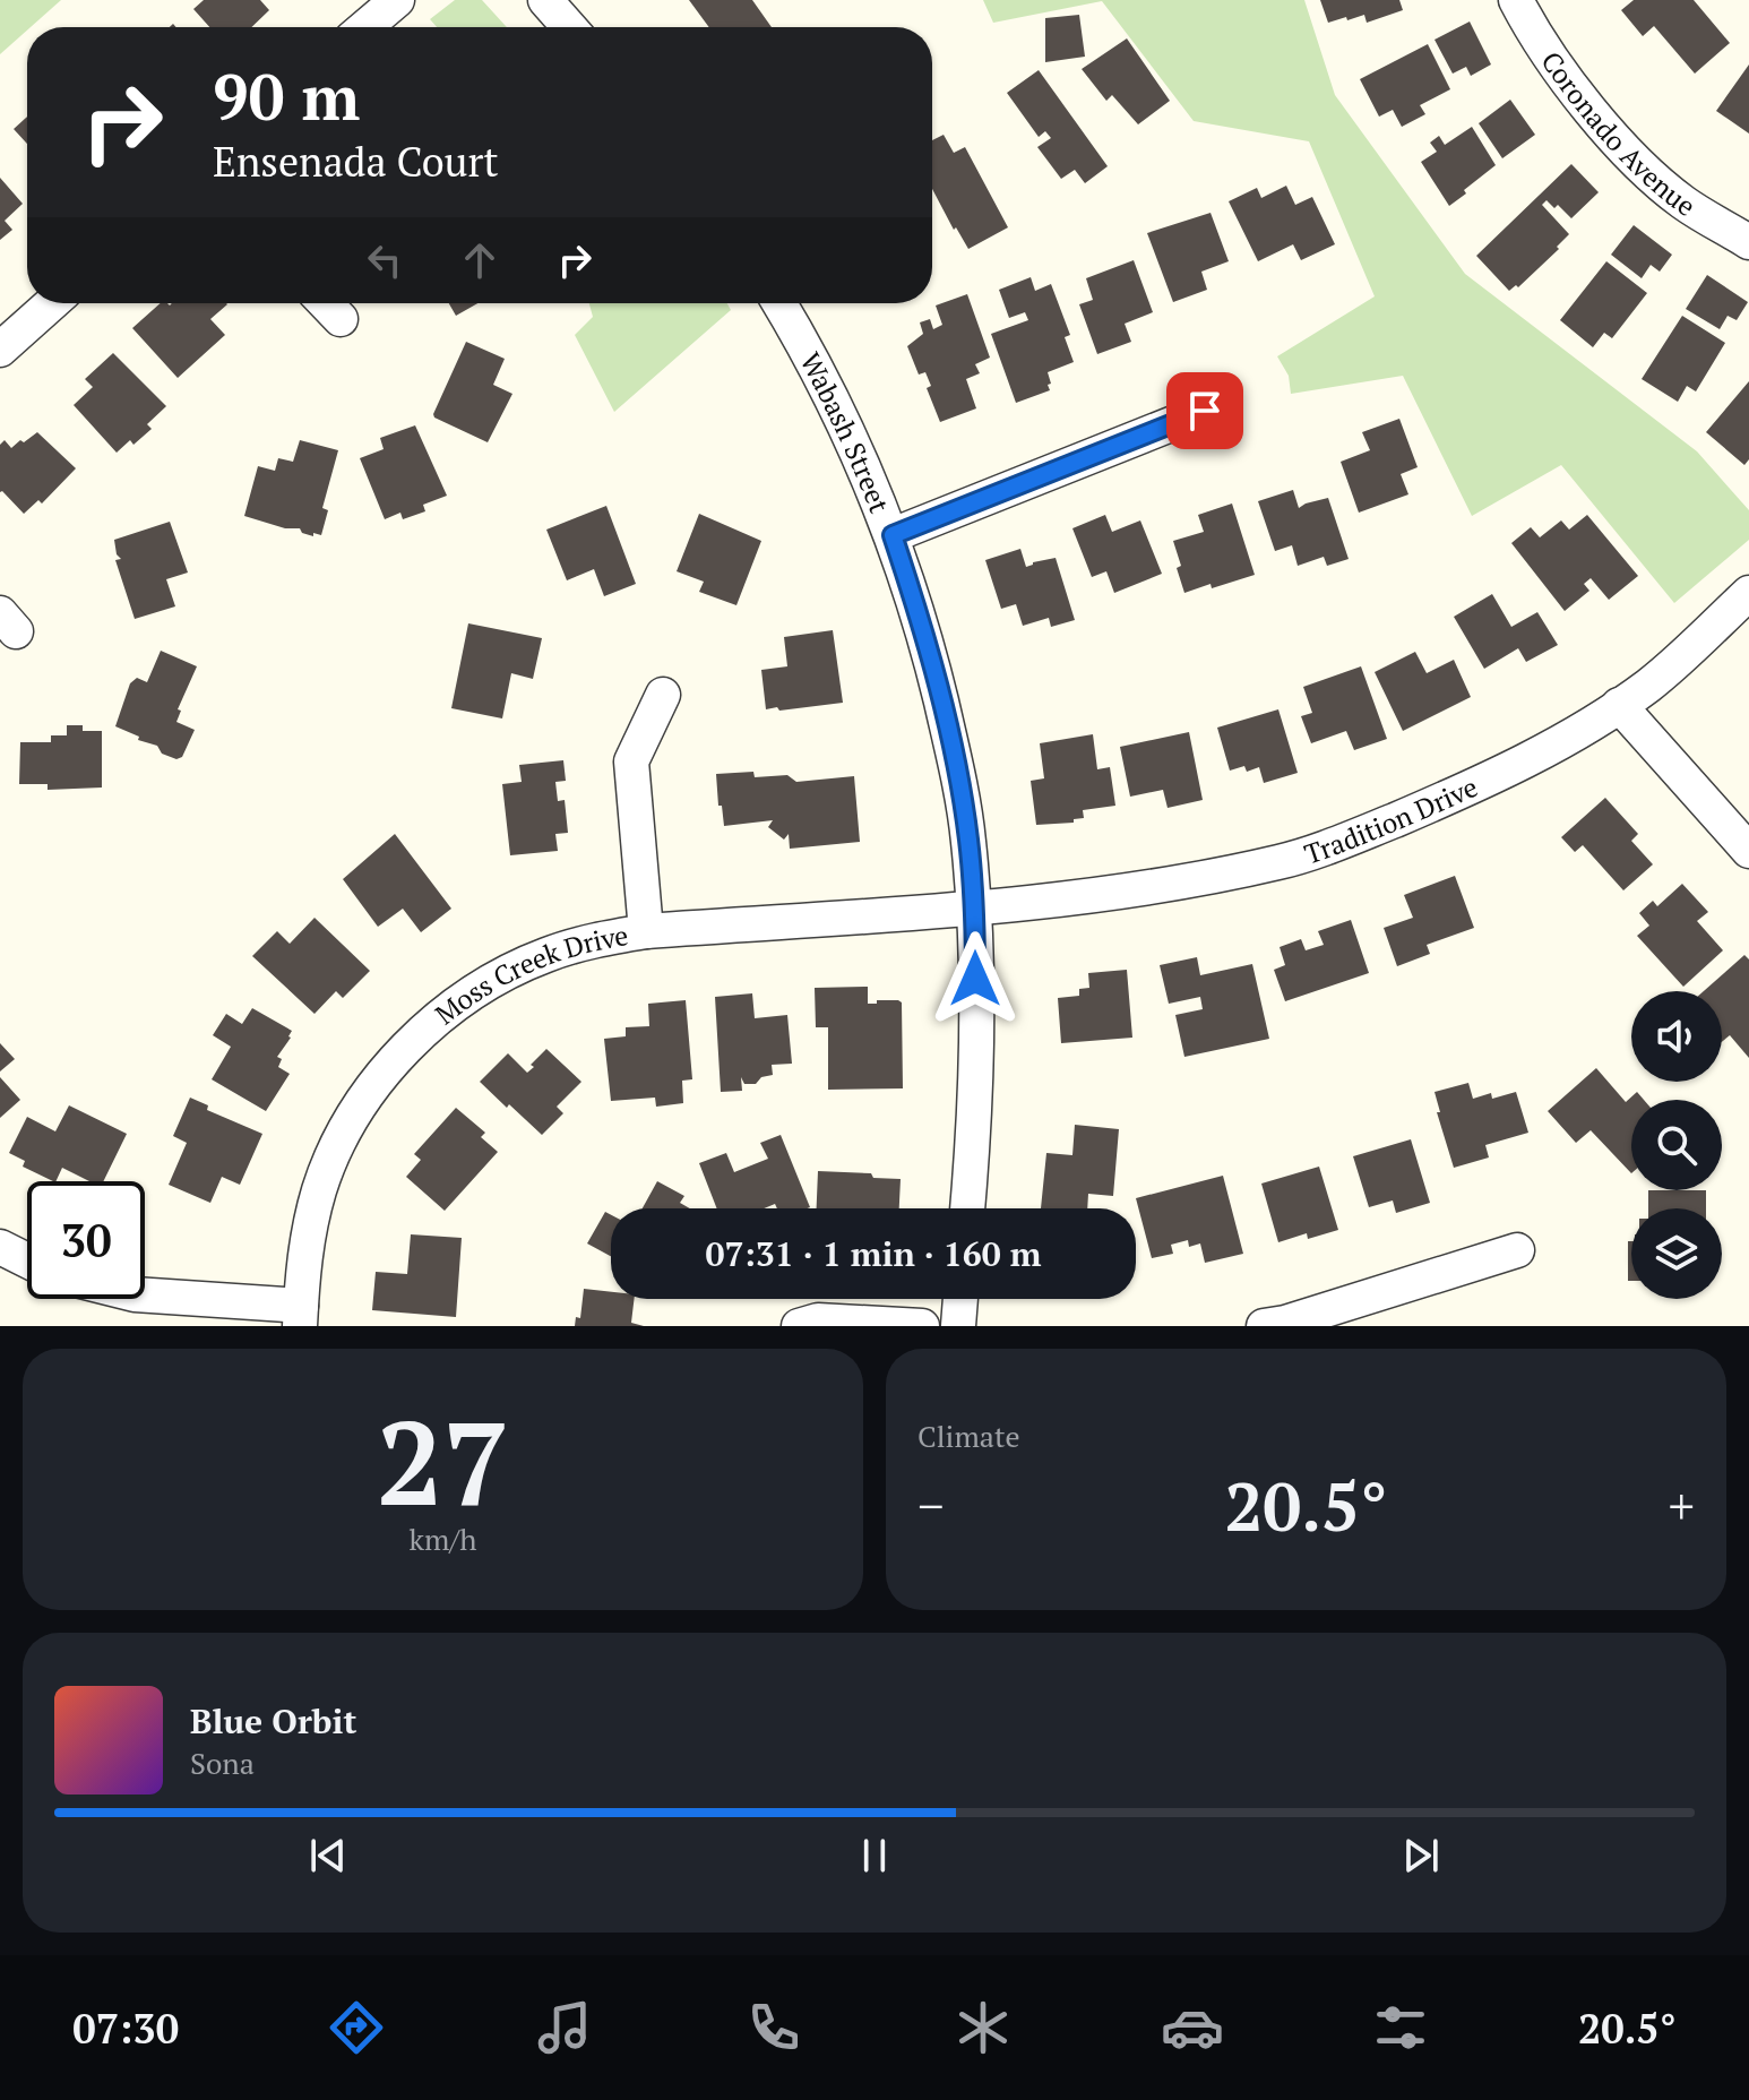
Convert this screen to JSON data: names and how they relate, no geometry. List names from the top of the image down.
{
  "streets": {
    "street": [
      "Coronado Avenue",
      "Wabash Street",
      "Tradition Drive",
      "Moss Creek Drive"
    ]
  },
  "crossings": [
    ["Wabash Street", "Tradition Drive"],
    ["Wabash Street", "Moss Creek Drive"],
    ["Tradition Drive", "Moss Creek Drive"]
  ],
  "page": {
    "turn": ["90 m", "Ensenada Court"],
    "limit": "30",
    "trip": "07:31 · 1 min · 160 m",
    "tile": [
      ["27", "km/h"],
      "Climate"
    ],
    "heat": ["−", "20.5°", "+"],
    "song": ["Blue Orbit", "Sona"],
    "tabs": ["07:30", "20.5°"]
  }
}
